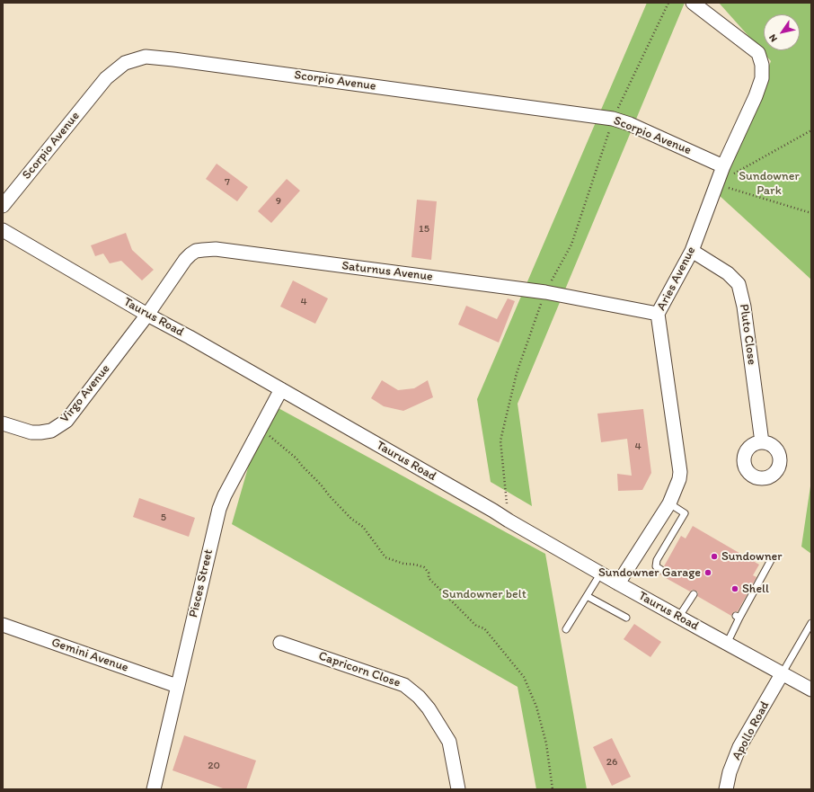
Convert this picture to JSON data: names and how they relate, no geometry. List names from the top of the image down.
{
  "streets": {
    "street": [
      "Scorpio Avenue",
      "Saturnus Avenue",
      "Aries Avenue",
      "Taurus Road",
      "Pluto Close",
      "Virgo Avenue",
      "Pisces Street",
      "Gemini Avenue",
      "Capricorn Close",
      "Apollo Road"
    ]
  },
  "crossings": [
    ["Scorpio Avenue", "Aries Avenue"],
    ["Saturnus Avenue", "Aries Avenue"],
    ["Saturnus Avenue", "Taurus Road"],
    ["Saturnus Avenue", "Virgo Avenue"],
    ["Aries Avenue", "Taurus Road"],
    ["Aries Avenue", "Pluto Close"],
    ["Taurus Road", "Virgo Avenue"],
    ["Taurus Road", "Pisces Street"],
    ["Taurus Road", "Apollo Road"],
    ["Pisces Street", "Gemini Avenue"]
  ],
  "parks": ["Sundowner Park", "Sundowner belt"],
  "places": ["Sundowner", "Sundowner Garage", "Shell"],
  "house_numbers": [
    "7",
    "9",
    "15",
    "4",
    "4",
    "5",
    "26",
    "20"
  ],
  "north": "bottom left"
}
